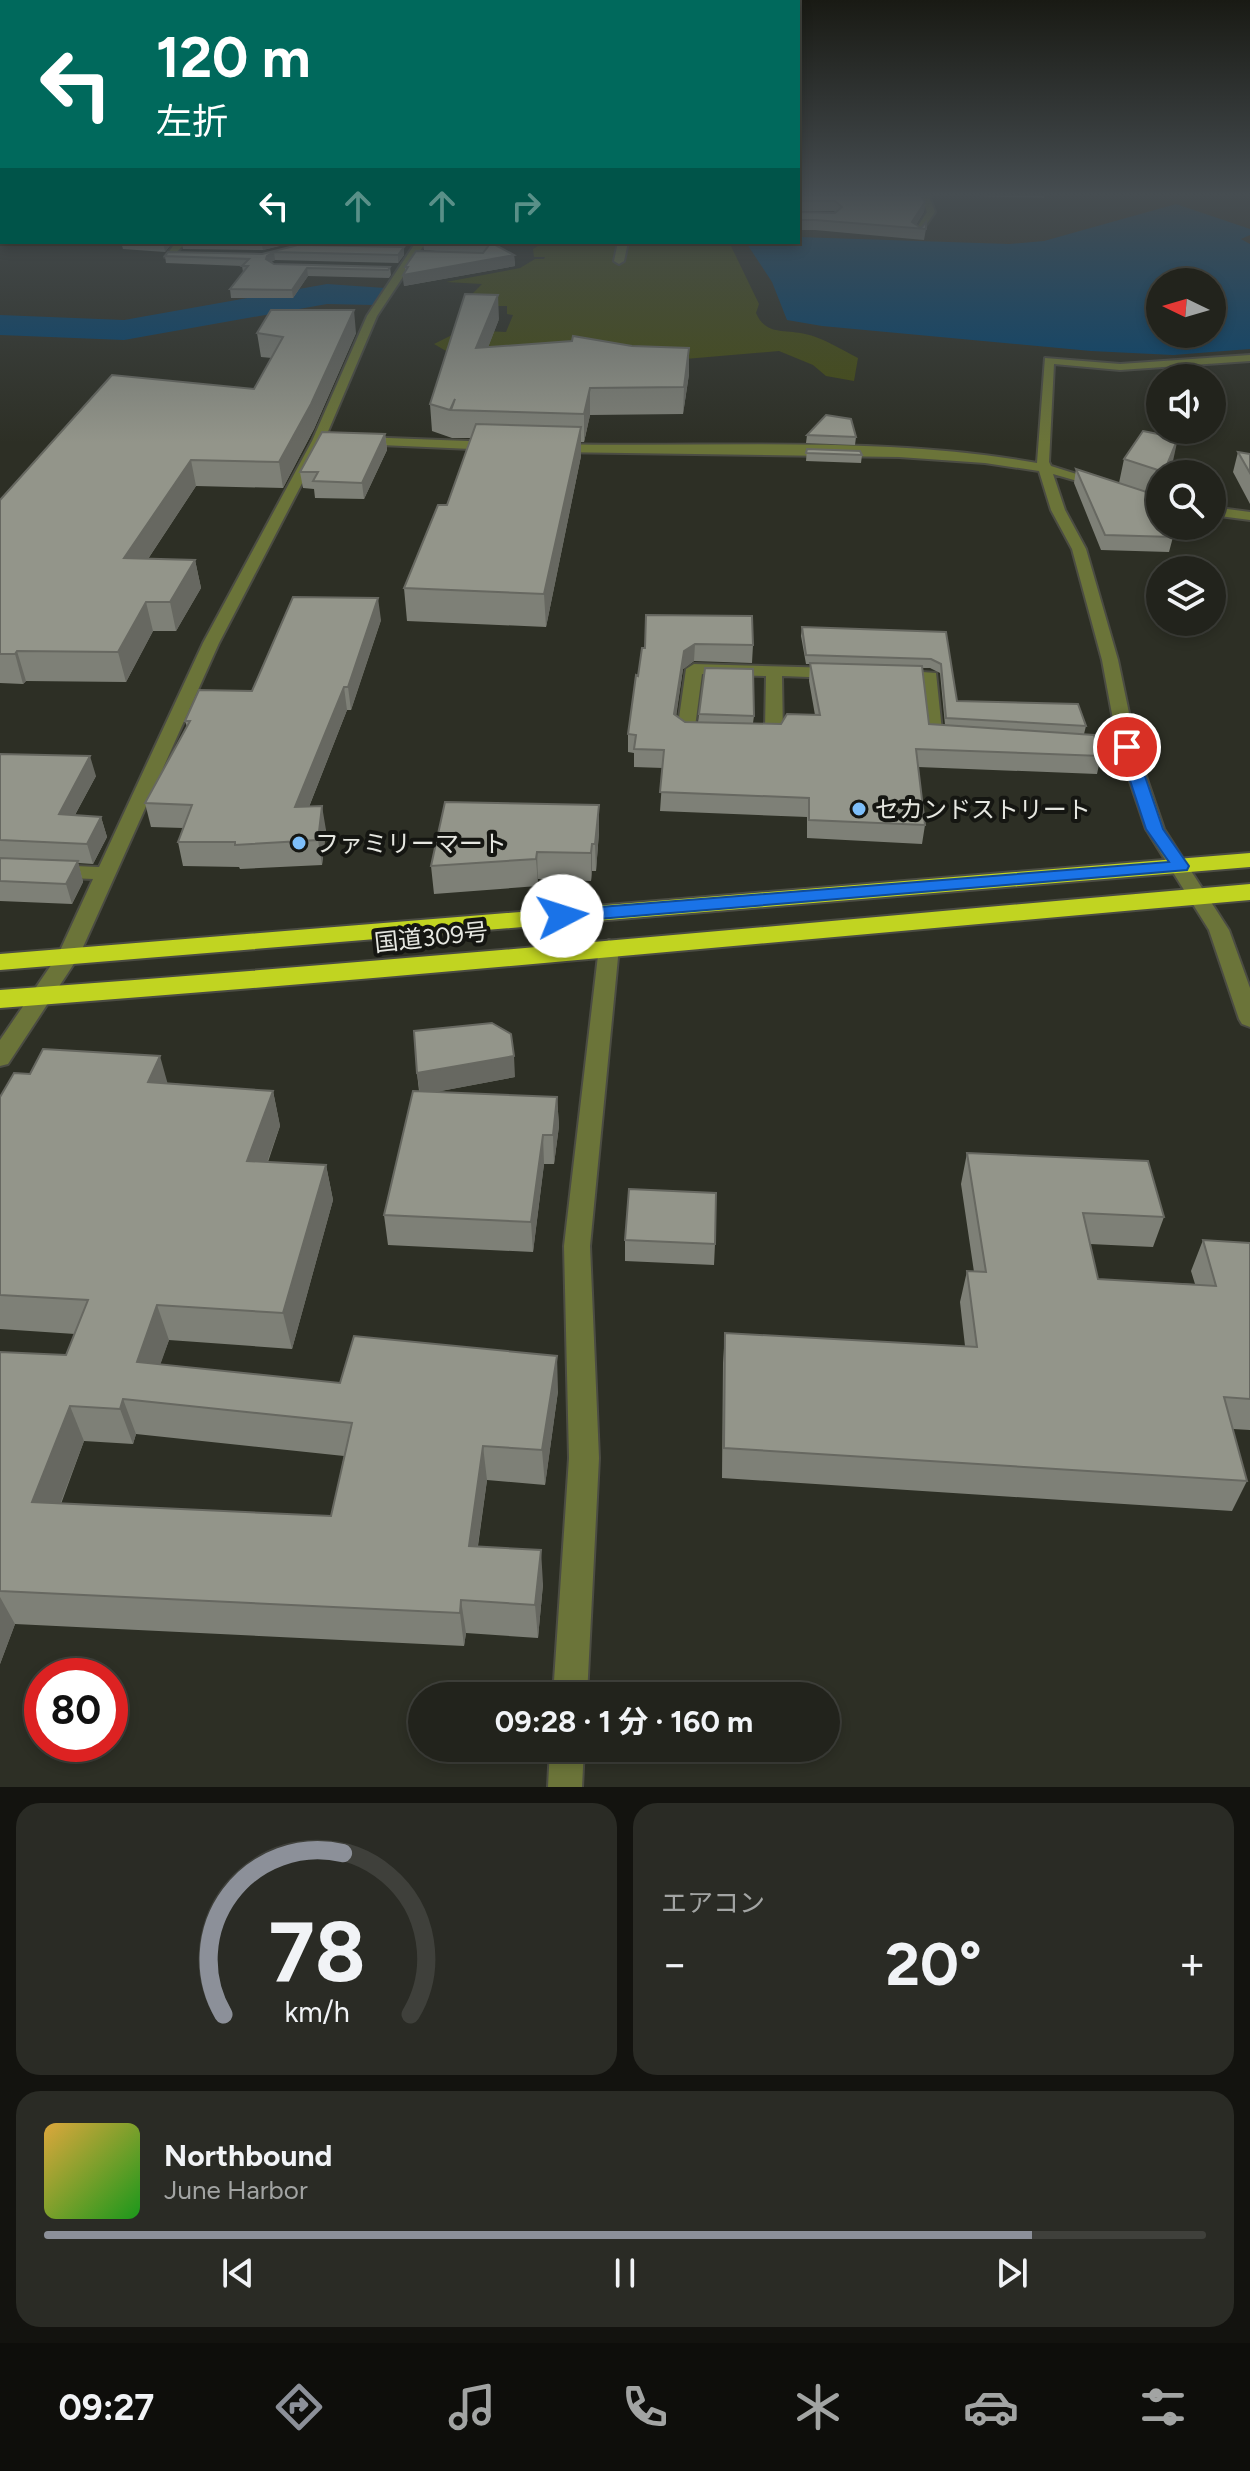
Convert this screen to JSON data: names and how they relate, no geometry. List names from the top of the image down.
{
  "streets": {
    "highway": ["国道309号"]
  },
  "places": ["セカンドストリート", "ファミリーマート"],
  "north": "left",
  "page": {
    "turn": ["120 m", "左折"],
    "limit": "80",
    "trip": "09:28 · 1 分 · 160 m",
    "tile": "エアコン",
    "heat": ["−", "20°", "+"],
    "song": ["Northbound", "June Harbor"],
    "tabs": "09:27",
    "gauge": ["78", "km/h"]
  }
}
